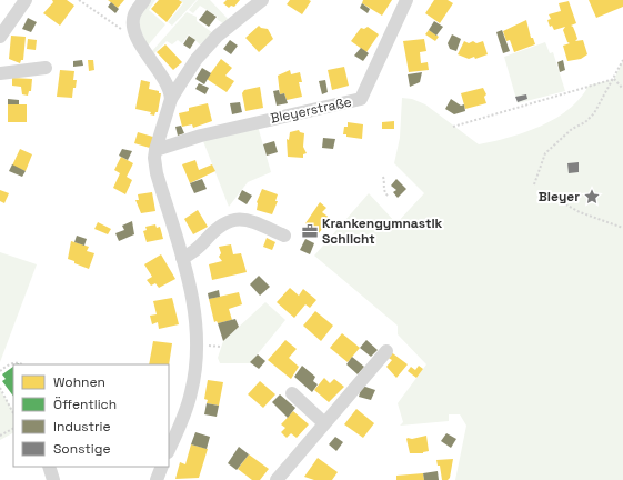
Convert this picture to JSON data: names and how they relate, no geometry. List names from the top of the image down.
{
  "streets": {
    "street": ["Bleyerstraße"]
  },
  "places": {
    "place": ["Bleyer"],
    "office": ["Krankengymnastik Schlicht"]
  },
  "legend": [
    "Wohnen",
    "Öffentlich",
    "Industrie",
    "Sonstige"
  ]
}
